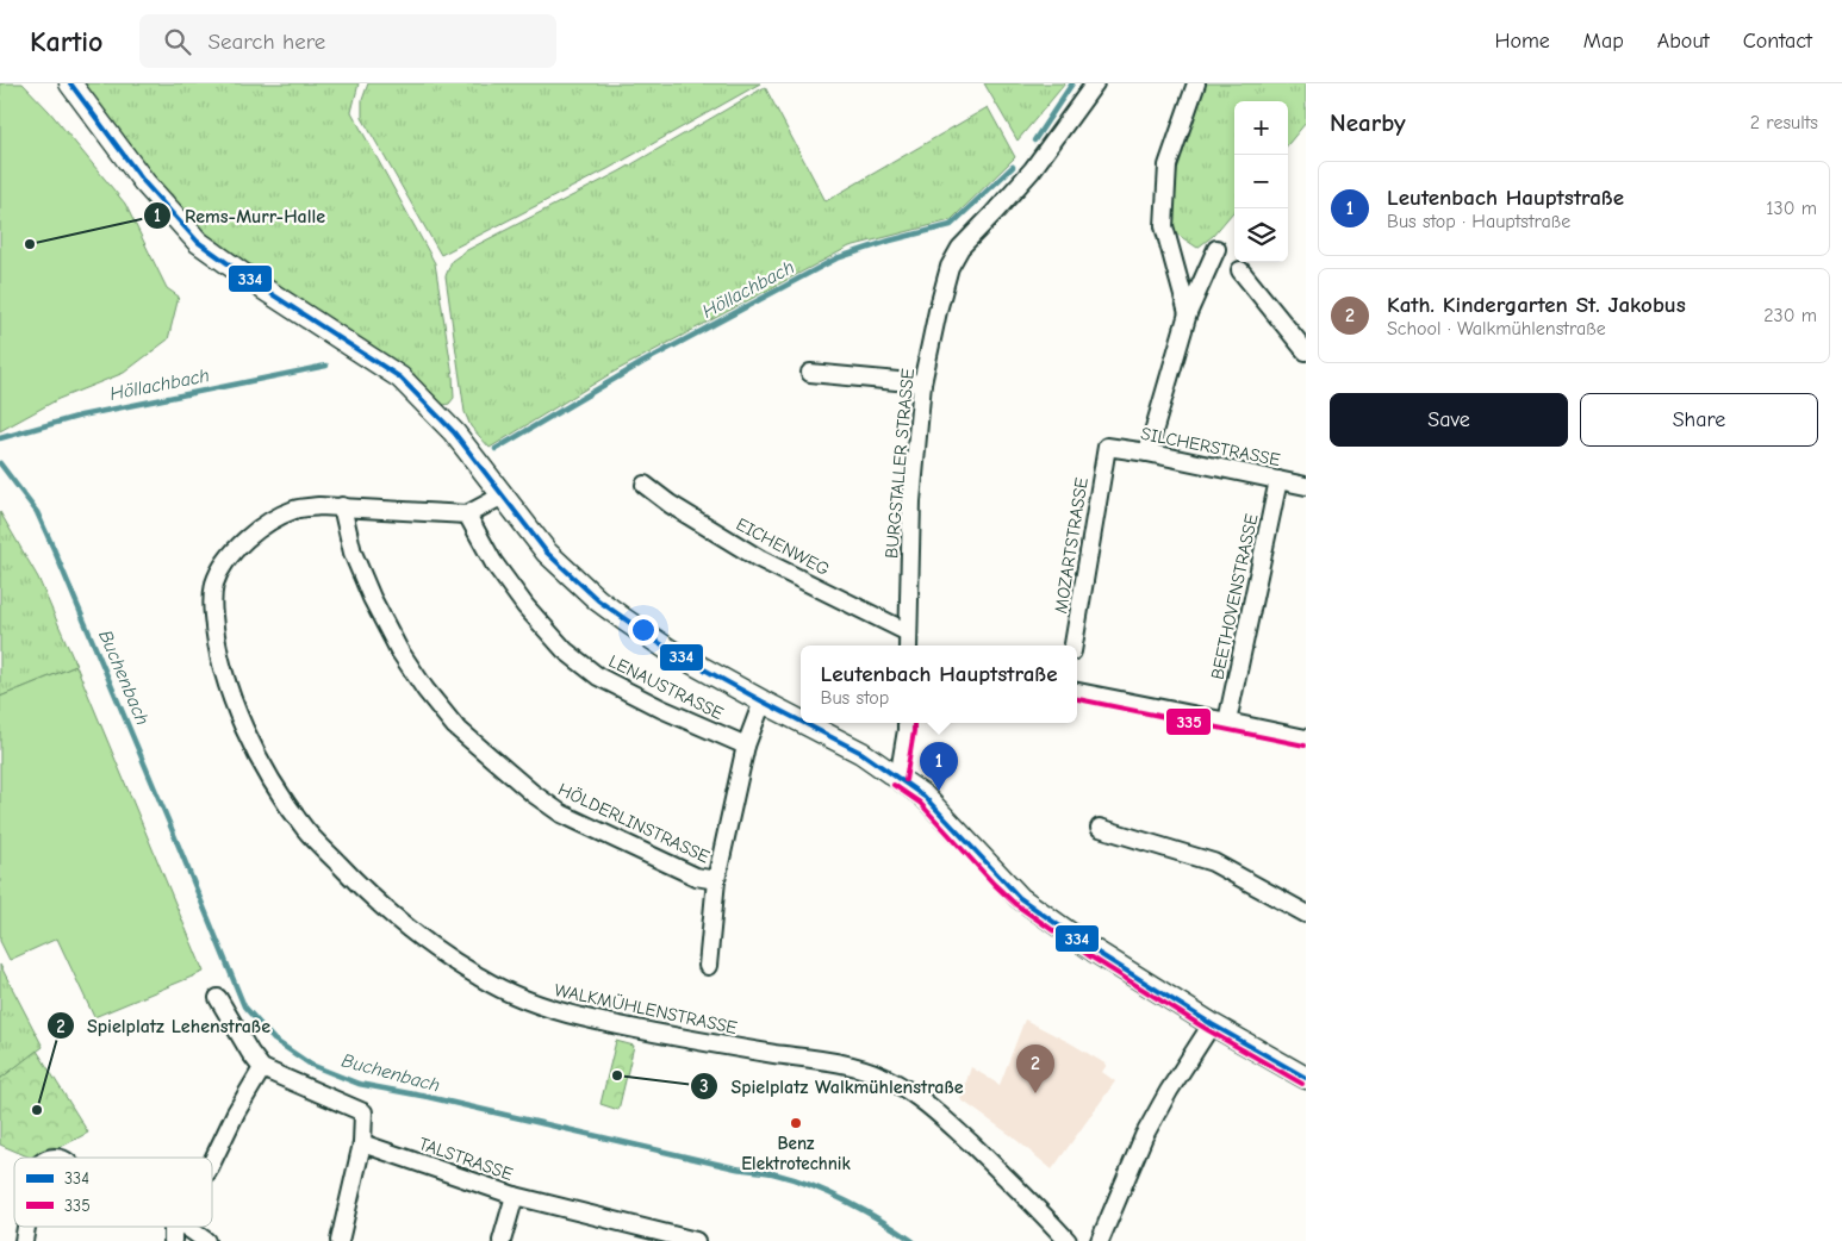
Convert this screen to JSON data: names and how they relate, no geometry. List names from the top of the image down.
{
  "streets": {
    "street": [
      "SILCHERSTRASSE",
      "BURGSTALLER STRASSE",
      "MOZARTSTRASSE",
      "EICHENWEG",
      "BEETHOVENSTRASSE",
      "LENAUSTRASSE",
      "HÖLDERLINSTRASSE",
      "WALKMÜHLENSTRASSE",
      "TALSTRASSE"
    ]
  },
  "crossings": [
    ["SILCHERSTRASSE", "MOZARTSTRASSE"],
    ["SILCHERSTRASSE", "BEETHOVENSTRASSE"],
    ["BURGSTALLER STRASSE", "EICHENWEG"],
    ["LENAUSTRASSE", "WALKMÜHLENSTRASSE"],
    ["HÖLDERLINSTRASSE", "WALKMÜHLENSTRASSE"]
  ],
  "water": ["Höllachbach", "Buchenbach"],
  "places": [
    "Rems-Murr-Halle",
    "Spielplatz Walkmühlenstraße",
    "Spielplatz Lehenstraße",
    "Benz Elektrotechnik"
  ],
  "lines": ["transit line 334", "transit line 335"],
  "legend": ["334", "335"],
  "page": {
    "header": "Kartio",
    "search": "Search here",
    "nav": [
      "Home",
      "Map",
      "About",
      "Contact"
    ],
    "heading": ["Nearby", "2 results"],
    "map_buttons": ["+", "−"],
    "list": [
      {
        "mark": "1",
        "name": "Leutenbach Hauptstraße",
        "note": "Bus stop · Hauptstraße",
        "value": "130 m"
      },
      {
        "mark": "2",
        "name": "Kath. Kindergarten St. Jakobus",
        "note": "School · Walkmühlenstraße",
        "value": "230 m"
      }
    ],
    "buttons": ["Save", "Share"],
    "popup": ["Leutenbach Hauptstraße", "Bus stop"],
    "pins": ["1", "2"]
  }
}
